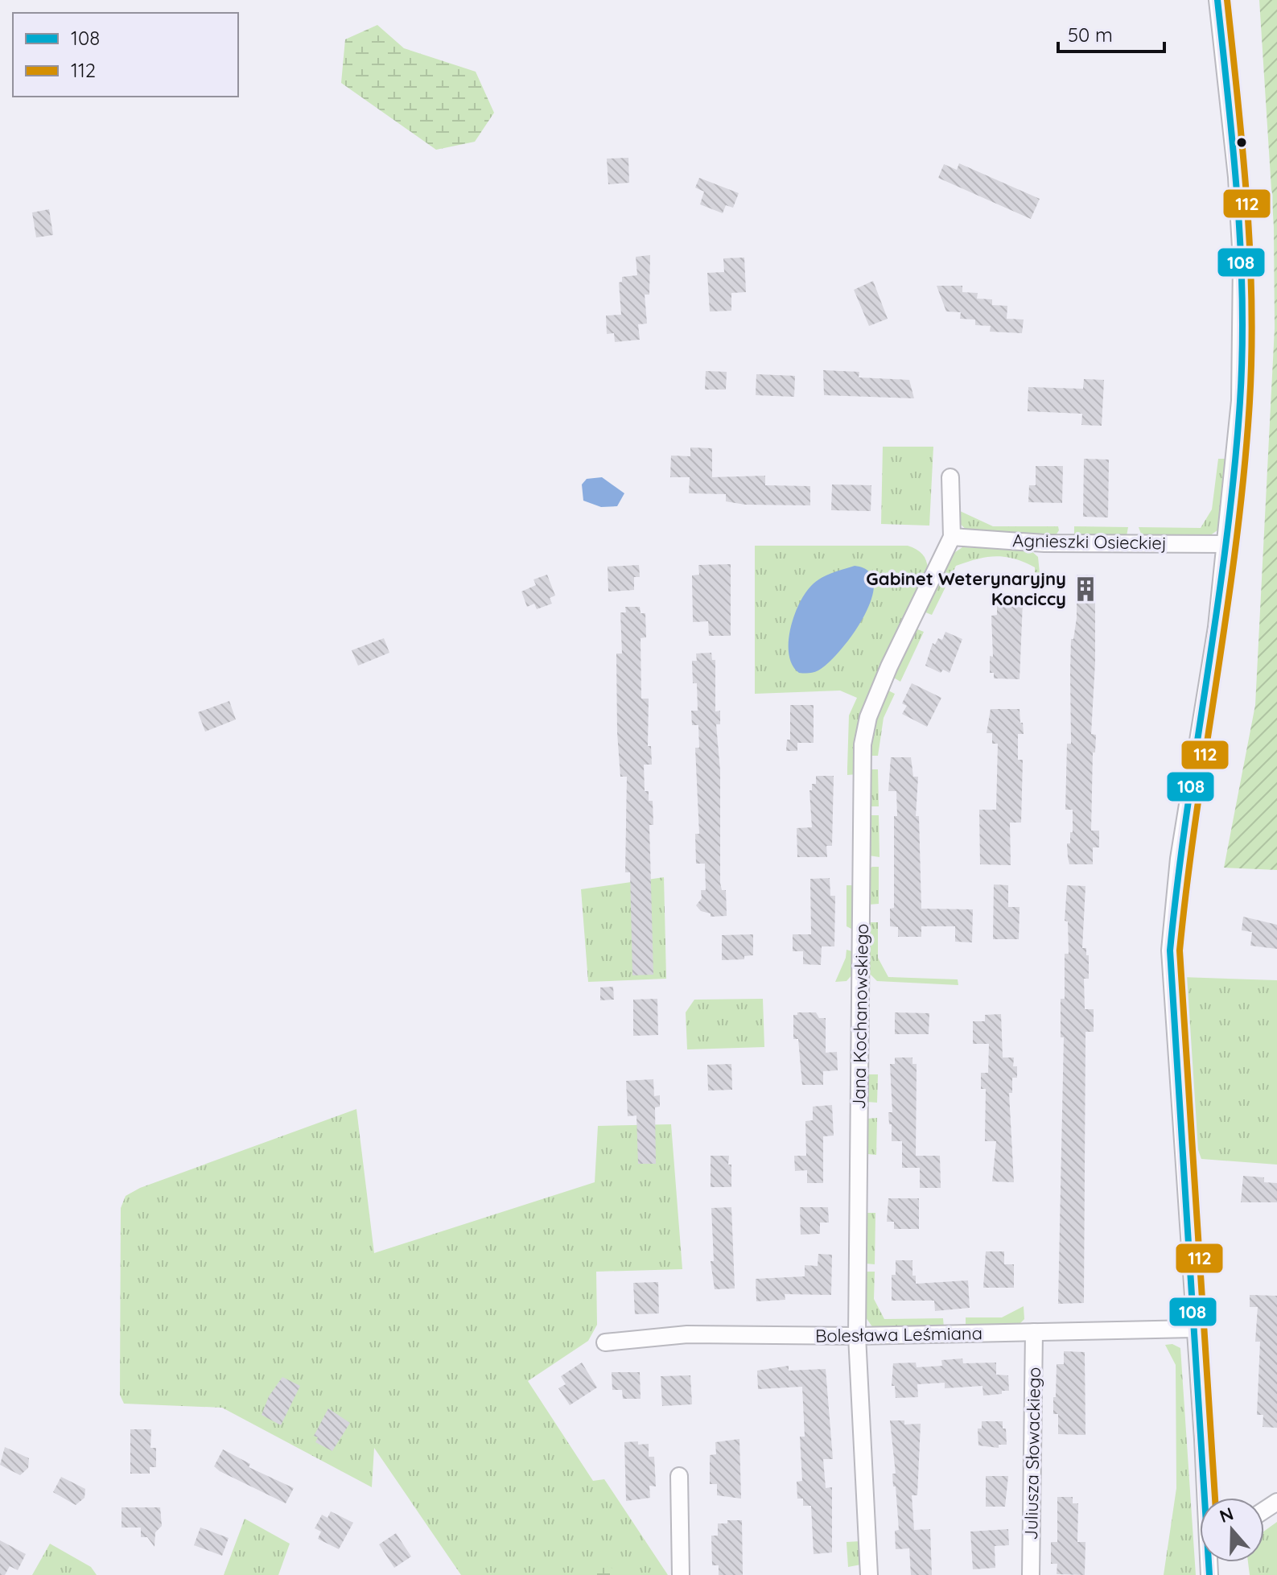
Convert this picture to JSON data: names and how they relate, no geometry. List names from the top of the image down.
{
  "streets": {
    "street": [
      "Agnieszki Osieckiej",
      "Jana Kochanowskiego",
      "Bolesława Leśmiana",
      "Juliusza Słowackiego"
    ]
  },
  "crossings": [
    ["Agnieszki Osieckiej", "Jana Kochanowskiego"],
    ["Jana Kochanowskiego", "Bolesława Leśmiana"],
    ["Bolesława Leśmiana", "Juliusza Słowackiego"]
  ],
  "places": {
    "building": ["Gabinet Weterynaryjny Konciccy"]
  },
  "lines": ["transit line 108", "transit line 112"],
  "legend": ["108", "112"],
  "scale_bar": "50 m",
  "north": "top"
}
